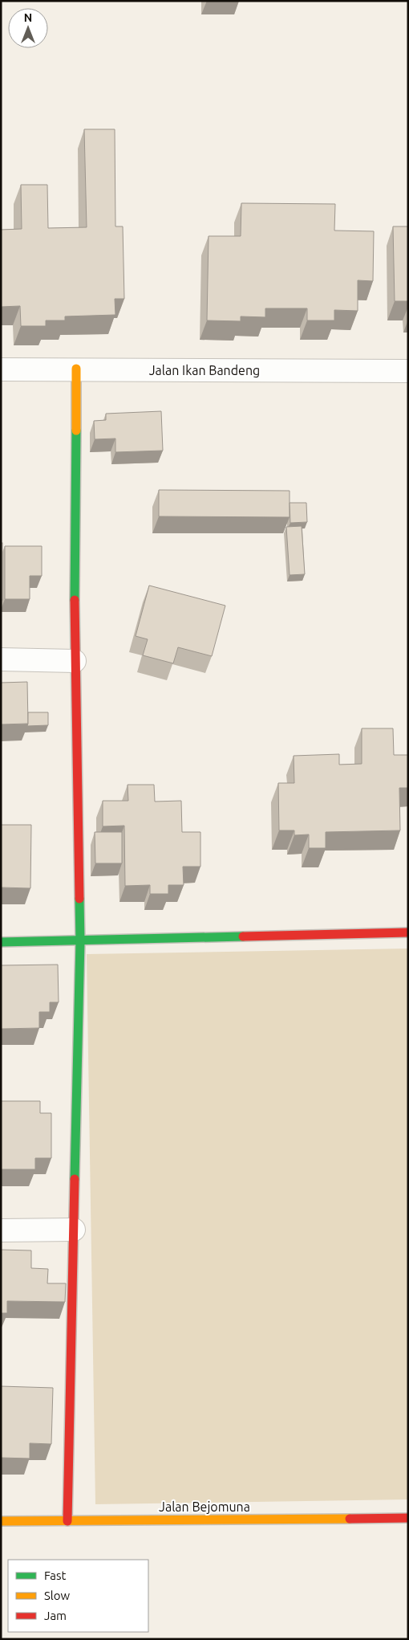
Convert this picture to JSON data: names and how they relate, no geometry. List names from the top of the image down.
{
  "streets": {
    "street": ["Jalan Ikan Bandeng", "Jalan Bejomuna"]
  },
  "legend": ["Fast", "Slow", "Jam"],
  "north": "top"
}
